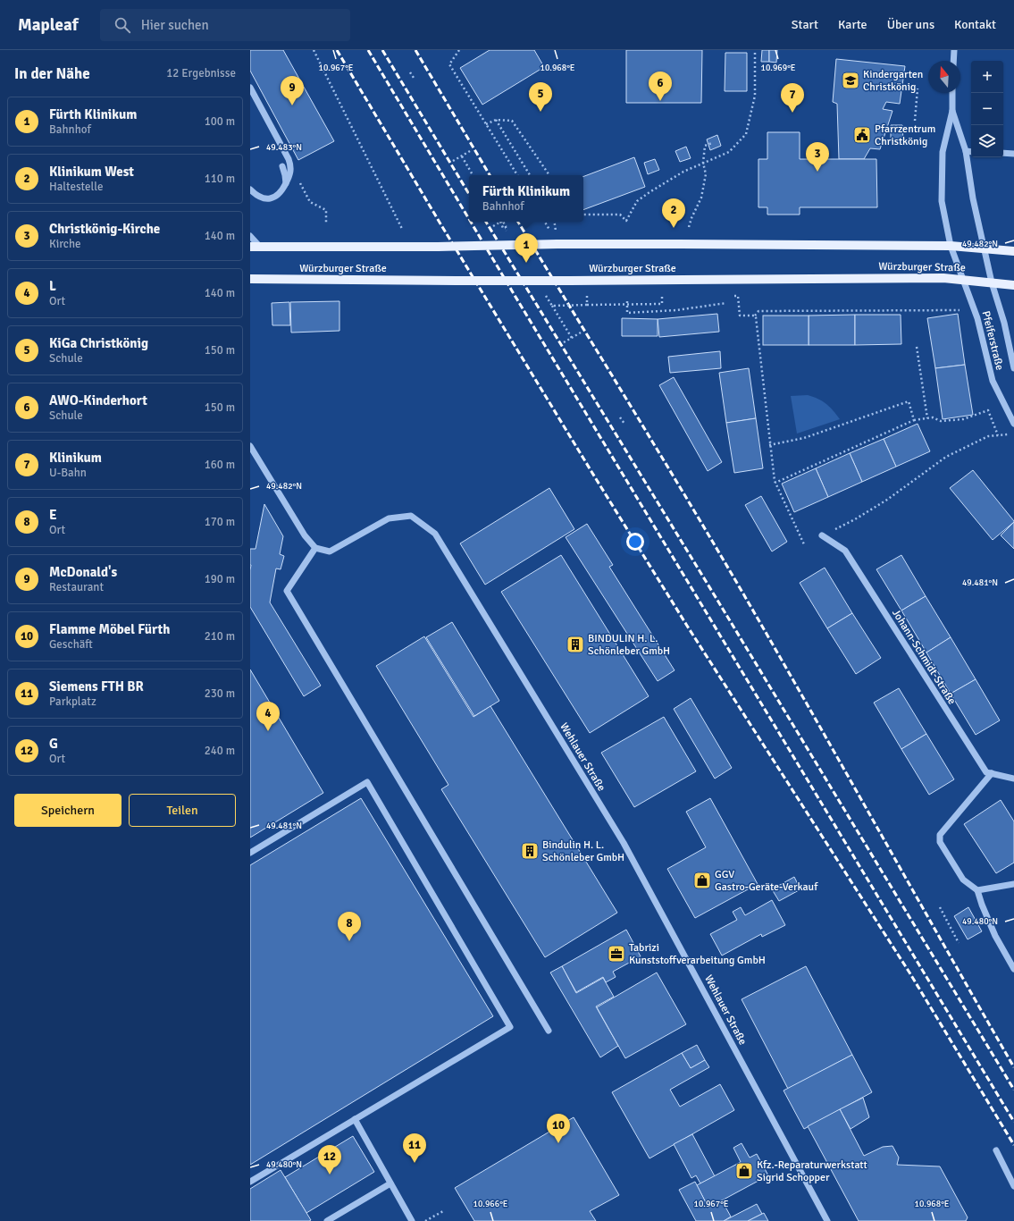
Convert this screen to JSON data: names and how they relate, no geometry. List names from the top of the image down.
{
  "streets": {
    "main road": ["Würzburger Straße"],
    "street": ["Pfeiferstraße", "Johann-Schmidt-Straße", "Wehlauer Straße"]
  },
  "crossings": [
    ["Würzburger Straße", "Pfeiferstraße"]
  ],
  "places": {
    "school or university": ["Kindergarten Christkönig"],
    "public building": ["Pfarrzentrum Christkönig"],
    "building": ["BINDULIN H. L. Schönleber GmbH", "Bindulin H. L. Schönleber GmbH"],
    "shop": ["GGV Gastro-Geräte-Verkauf", "Kfz.-Reparaturwerkstatt Sigrid Schopper"],
    "office": ["Tabrizi Kunststoffverarbeitung GmbH"]
  },
  "north": "top",
  "page": {
    "header": "Mapleaf",
    "search": "Hier suchen",
    "nav": [
      "Start",
      "Karte",
      "Über uns",
      "Kontakt"
    ],
    "heading": ["In der Nähe", "12 Ergebnisse"],
    "map_buttons": ["+", "−"],
    "pins": [
      "6",
      "9",
      "5",
      "7",
      "3",
      "2",
      "1",
      "4",
      "8",
      "10",
      "11",
      "12"
    ],
    "list": [
      {
        "mark": "1",
        "name": "Fürth Klinikum",
        "note": "Bahnhof",
        "value": "100 m"
      },
      {
        "mark": "2",
        "name": "Klinikum West",
        "note": "Haltestelle",
        "value": "110 m"
      },
      {
        "mark": "3",
        "name": "Christkönig-Kirche",
        "note": "Kirche",
        "value": "140 m"
      },
      {
        "mark": "4",
        "name": "L",
        "note": "Ort",
        "value": "140 m"
      },
      {
        "mark": "5",
        "name": "KiGa Christkönig",
        "note": "Schule",
        "value": "150 m"
      },
      {
        "mark": "6",
        "name": "AWO-Kinderhort",
        "note": "Schule",
        "value": "150 m"
      },
      {
        "mark": "7",
        "name": "Klinikum",
        "note": "U-Bahn",
        "value": "160 m"
      },
      {
        "mark": "8",
        "name": "E",
        "note": "Ort",
        "value": "170 m"
      },
      {
        "mark": "9",
        "name": "McDonald's",
        "note": "Restaurant",
        "value": "190 m"
      },
      {
        "mark": "10",
        "name": "Flamme Möbel Fürth",
        "note": "Geschäft",
        "value": "210 m"
      },
      {
        "mark": "11",
        "name": "Siemens FTH BR",
        "note": "Parkplatz",
        "value": "230 m"
      },
      {
        "mark": "12",
        "name": "G",
        "note": "Ort",
        "value": "240 m"
      }
    ],
    "popup": ["Fürth Klinikum", "Bahnhof"],
    "buttons": ["Speichern", "Teilen"]
  },
  "coordinates": [
    "10.967°E",
    "10.968°E",
    "10.969°E",
    "49.483°N",
    "49.482°N",
    "49.481°N",
    "49.480°N",
    "10.966°E"
  ]
}
